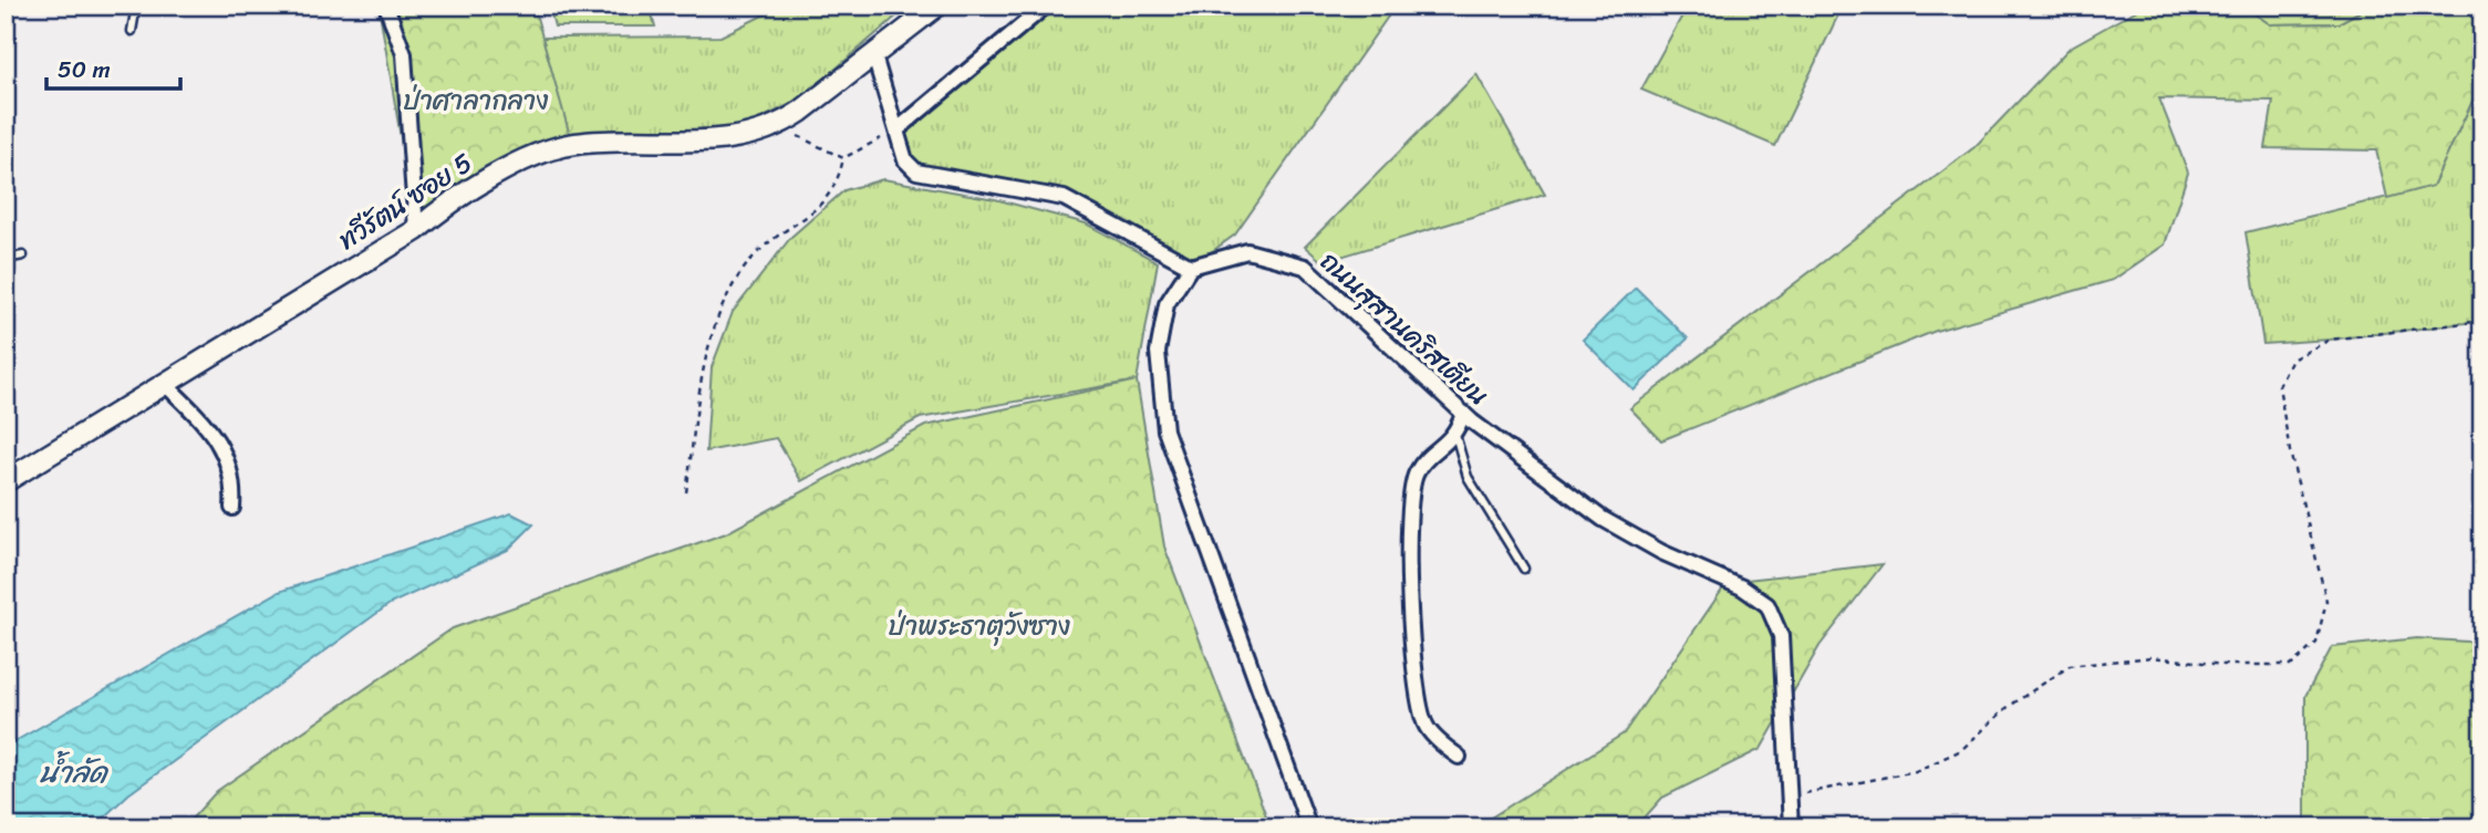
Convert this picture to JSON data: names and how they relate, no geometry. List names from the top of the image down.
{
  "streets": {
    "street": ["ทวีรัตน์ ซอย 5", "ถนนสุสานคริสเตียน"]
  },
  "water": ["น้ำลัด"],
  "parks": ["ป่าศาลากลาง", "ป่าพระธาตุวังซาง"],
  "scale_bar": "50 m"
}
